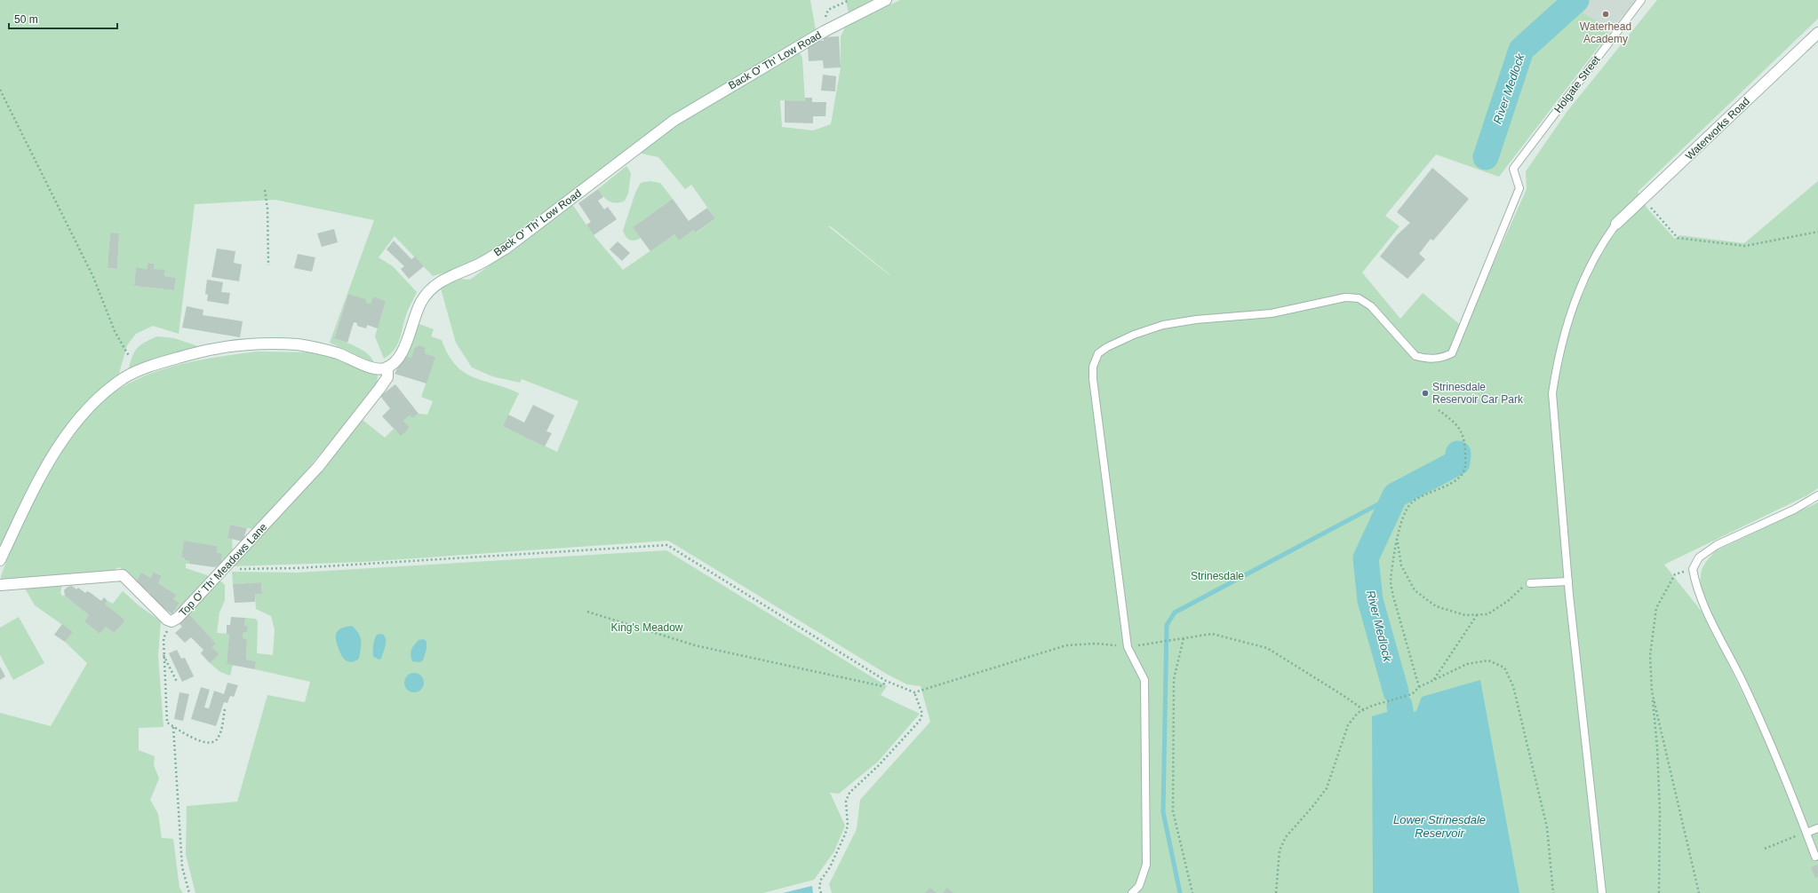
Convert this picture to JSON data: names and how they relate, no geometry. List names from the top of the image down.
{
  "streets": {
    "street": ["Back O' Th' Low Road", "Waterworks Road", "Top O' Th' Meadows Lane"],
    "lane": ["Holgate Street"]
  },
  "crossings": [
    ["Back O' Th' Low Road", "Top O' Th' Meadows Lane"]
  ],
  "water": ["River Medlock", "Lower Strinesdale Reservoir"],
  "parks": ["Strinesdale", "King's Meadow"],
  "places": ["Waterhead Academy", "Strinesdale Reservoir Car Park"],
  "scale_bar": "50 m"
}
